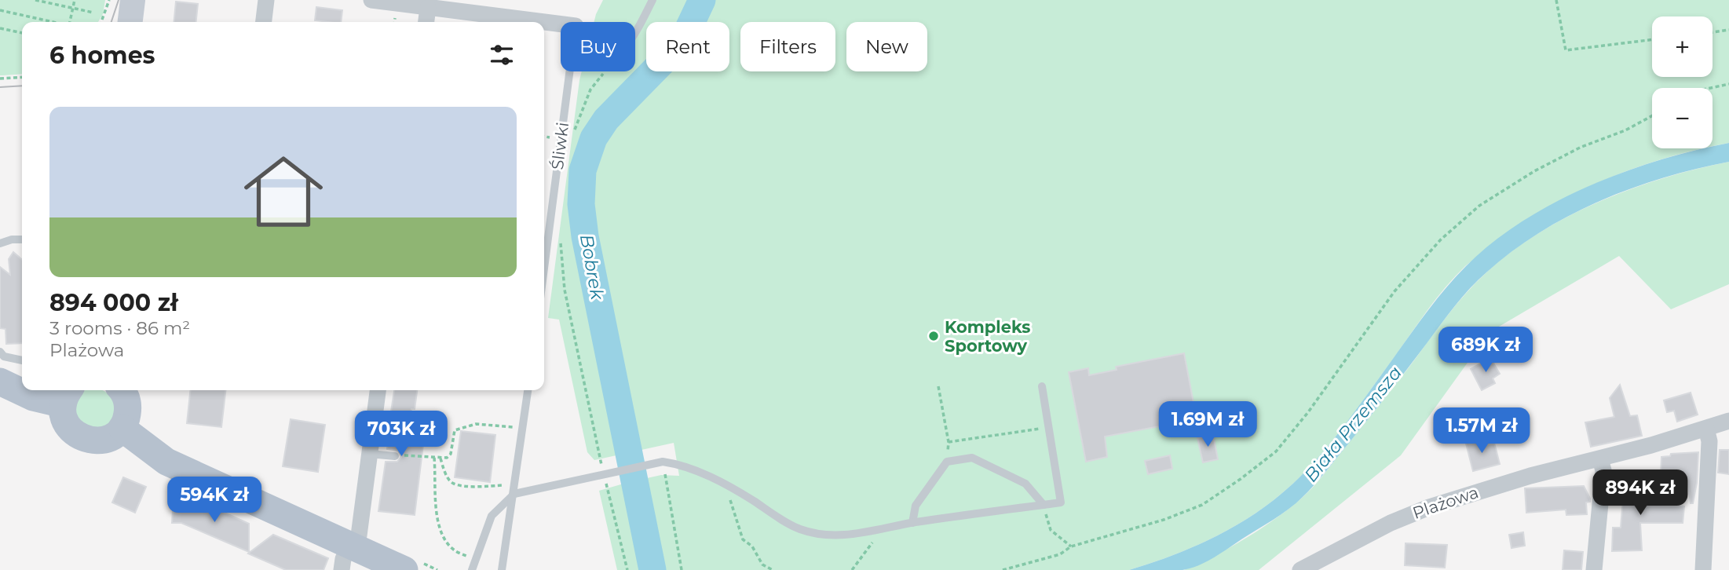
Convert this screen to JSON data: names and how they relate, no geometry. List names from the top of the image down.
{
  "streets": {
    "street": ["Plażowa"],
    "lane": ["Śliwki"]
  },
  "water": ["Bobrek", "Biała Przemsza"],
  "places": ["Kompleks Sportowy"],
  "page": {
    "map_buttons": ["+", "−"],
    "chip": [
      "Buy",
      "Rent",
      "Filters",
      "New"
    ],
    "heading": "6 homes",
    "list": [
      {
        "name": "894 000 zł",
        "note": "3 rooms · 86 m² · Plażowa"
      }
    ],
    "price": [
      "689K zł",
      "1.69M zł",
      "1.57M zł",
      "703K zł",
      "894K zł",
      "594K zł"
    ]
  }
}
